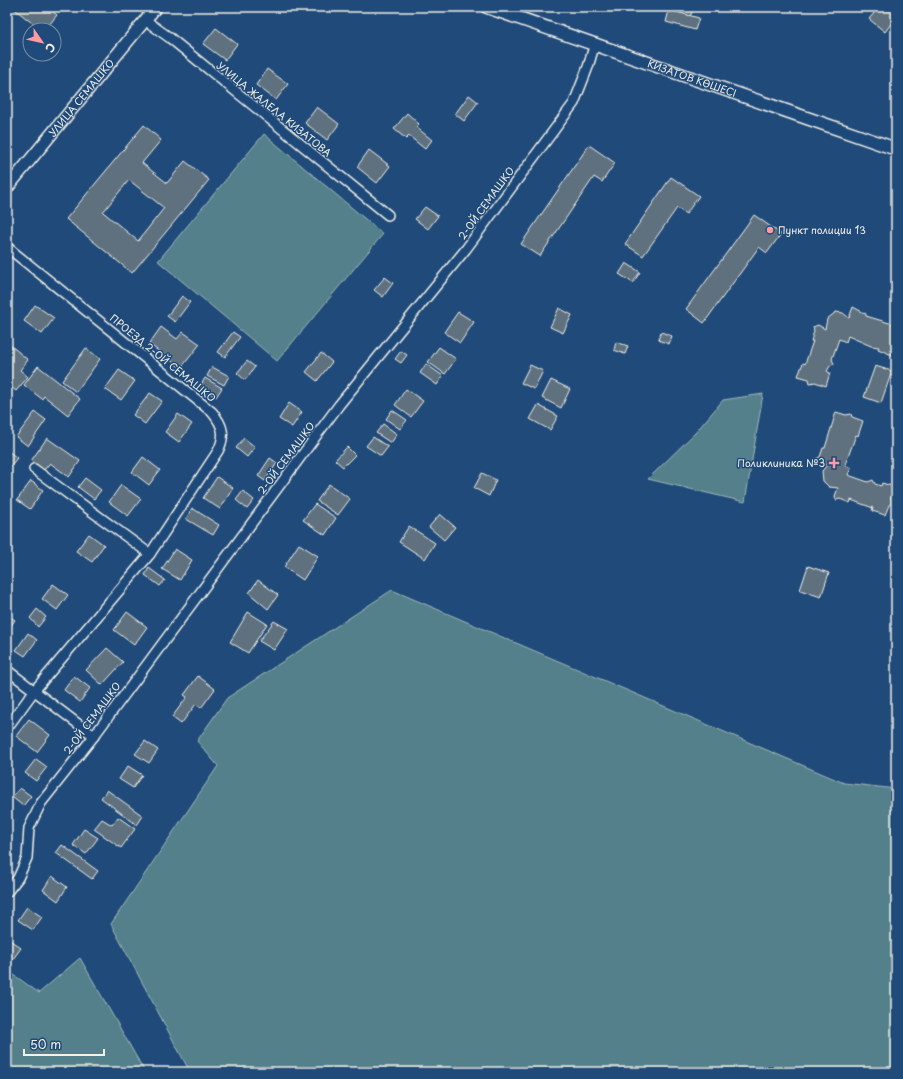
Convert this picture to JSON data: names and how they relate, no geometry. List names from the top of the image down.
{
  "streets": {
    "main road": ["КИЗАТОВ КӨШЕСІ"],
    "street": [
      "УЛИЦА СЕМАШКО",
      "УЛИЦА ЖАЛЕЛА КИЗАТОВА",
      "2-ОЙ СЕМАШКО",
      "ПРОЕЗД 2-ОЙ СЕМАШКО"
    ]
  },
  "crossings": [
    ["КИЗАТОВ КӨШЕСІ", "2-ОЙ СЕМАШКО"],
    ["УЛИЦА СЕМАШКО", "УЛИЦА ЖАЛЕЛА КИЗАТОВА"]
  ],
  "places": {
    "other": ["Пункт полиции 13"],
    "health": ["Поликлиника №3"]
  },
  "scale_bar": "50 m",
  "north": "bottom right"
}
